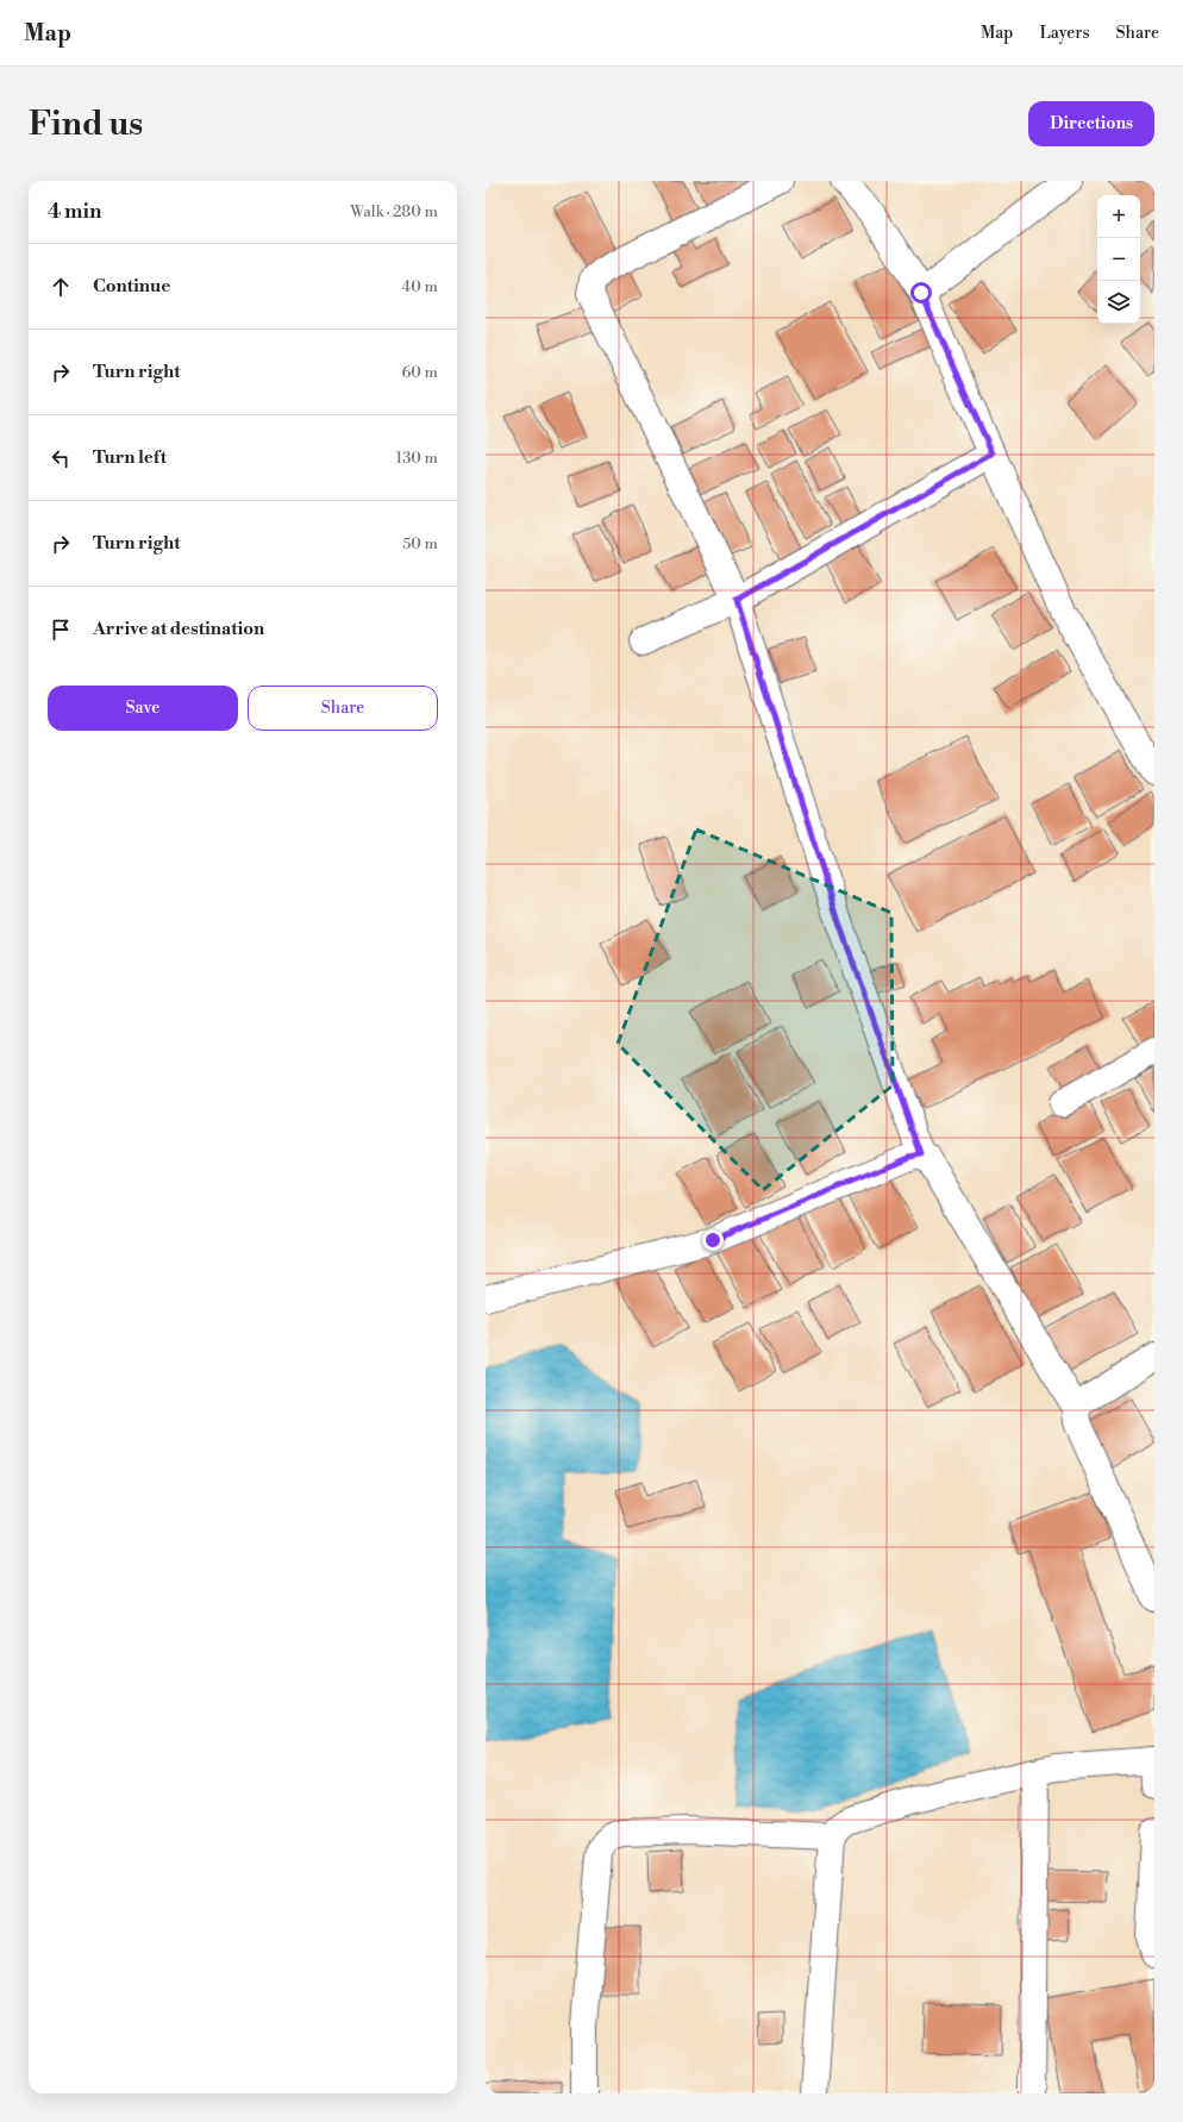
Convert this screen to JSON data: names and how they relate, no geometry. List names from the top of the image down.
{
  "page": {
    "header": "Map",
    "nav": ["Map", "Layers", "Share"],
    "buttons": [
      "Directions",
      ["Save", "Share"]
    ],
    "title": "Find us",
    "heading": ["4 min", "Walk · 280 m"],
    "map_buttons": ["+", "−"],
    "list": [
      ["Continue", "40 m"],
      ["Turn right", "60 m"],
      ["Turn left", "130 m"],
      ["Turn right", "50 m"],
      "Arrive at destination"
    ]
  }
}
